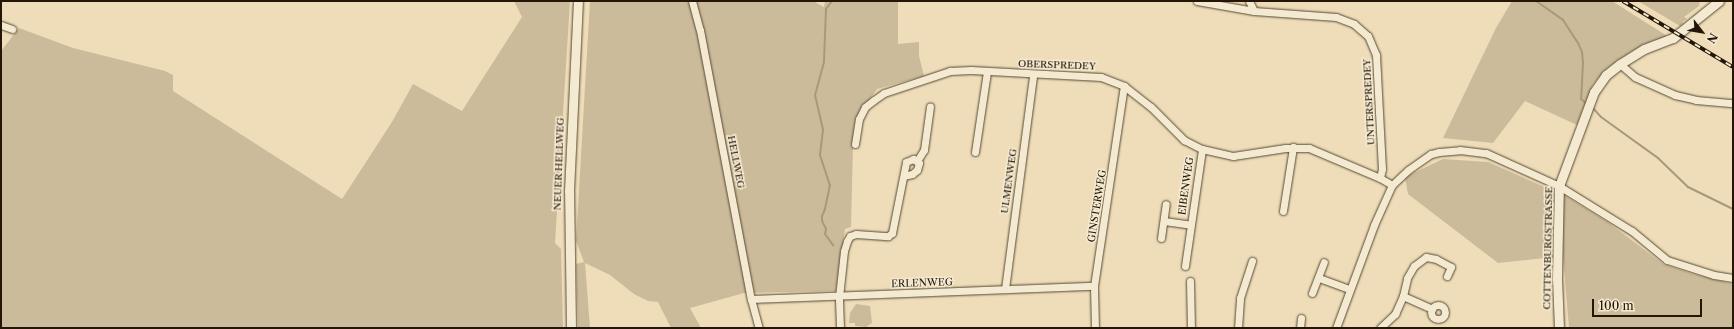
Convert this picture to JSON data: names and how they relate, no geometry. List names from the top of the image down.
{
  "streets": {
    "street": [
      "OBERSPREDEY",
      "UNTERSPREDEY",
      "HELLWEG",
      "NEUER HELLWEG",
      "ULMENWEG",
      "EIBENWEG",
      "GINSTERWEG",
      "COTTENBURGSTRASSE",
      "ERLENWEG"
    ]
  },
  "crossings": [
    ["OBERSPREDEY", "UNTERSPREDEY"],
    ["OBERSPREDEY", "ULMENWEG"],
    ["OBERSPREDEY", "EIBENWEG"],
    ["OBERSPREDEY", "GINSTERWEG"],
    ["HELLWEG", "ERLENWEG"],
    ["ULMENWEG", "ERLENWEG"],
    ["GINSTERWEG", "ERLENWEG"]
  ],
  "scale_bar": "100 m",
  "north": "bottom right"
}
